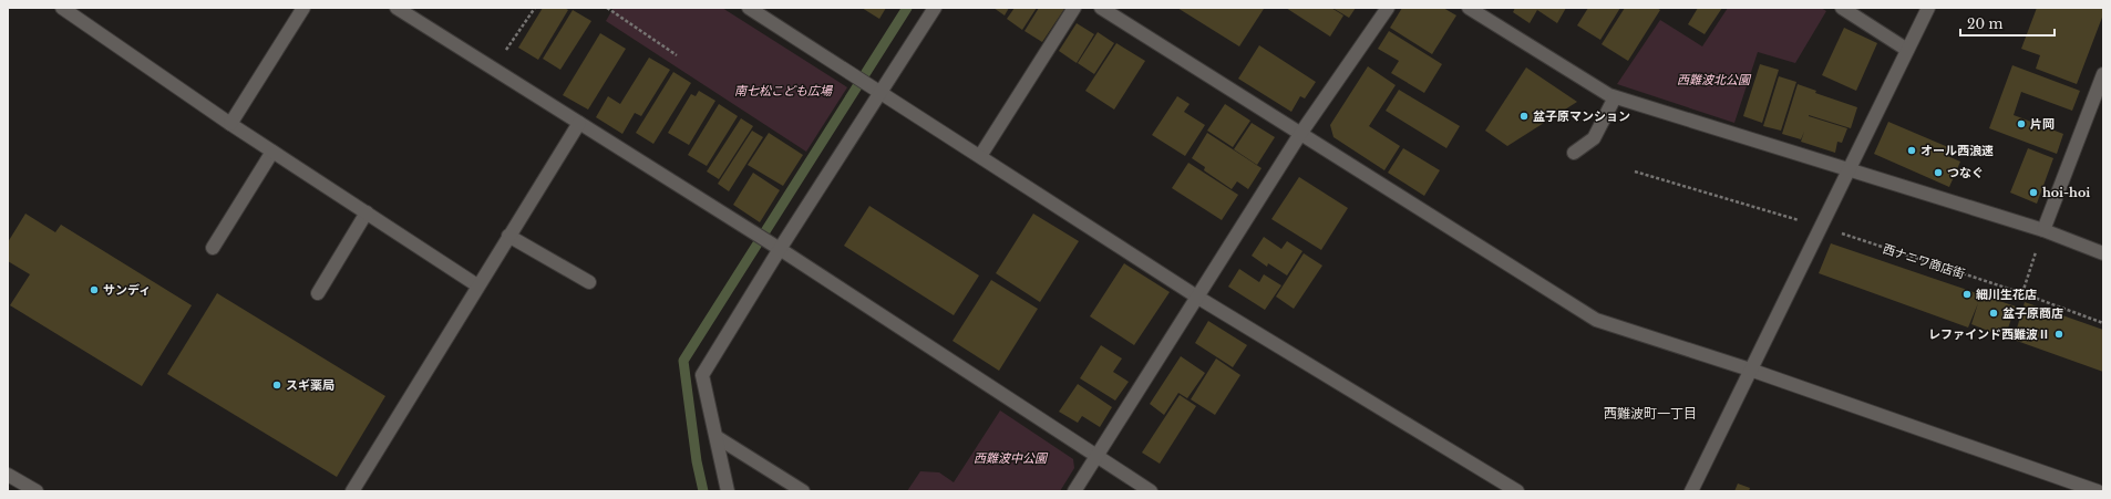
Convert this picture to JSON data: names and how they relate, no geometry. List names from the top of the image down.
{
  "streets": {
    "path": ["西ナニワ商店街"]
  },
  "districts": ["西難波町一丁目"],
  "parks": ["西難波北公園", "南七松こども広場", "西難波中公園"],
  "places": [
    "盆子原マンション",
    "片岡",
    "オール西浪速",
    "つなぐ",
    "hoi-hoi",
    "サンディ",
    "細川生花店",
    "盆子原商店",
    "レファインド西難波Ⅱ",
    "スギ薬局"
  ],
  "scale_bar": "20 m"
}
